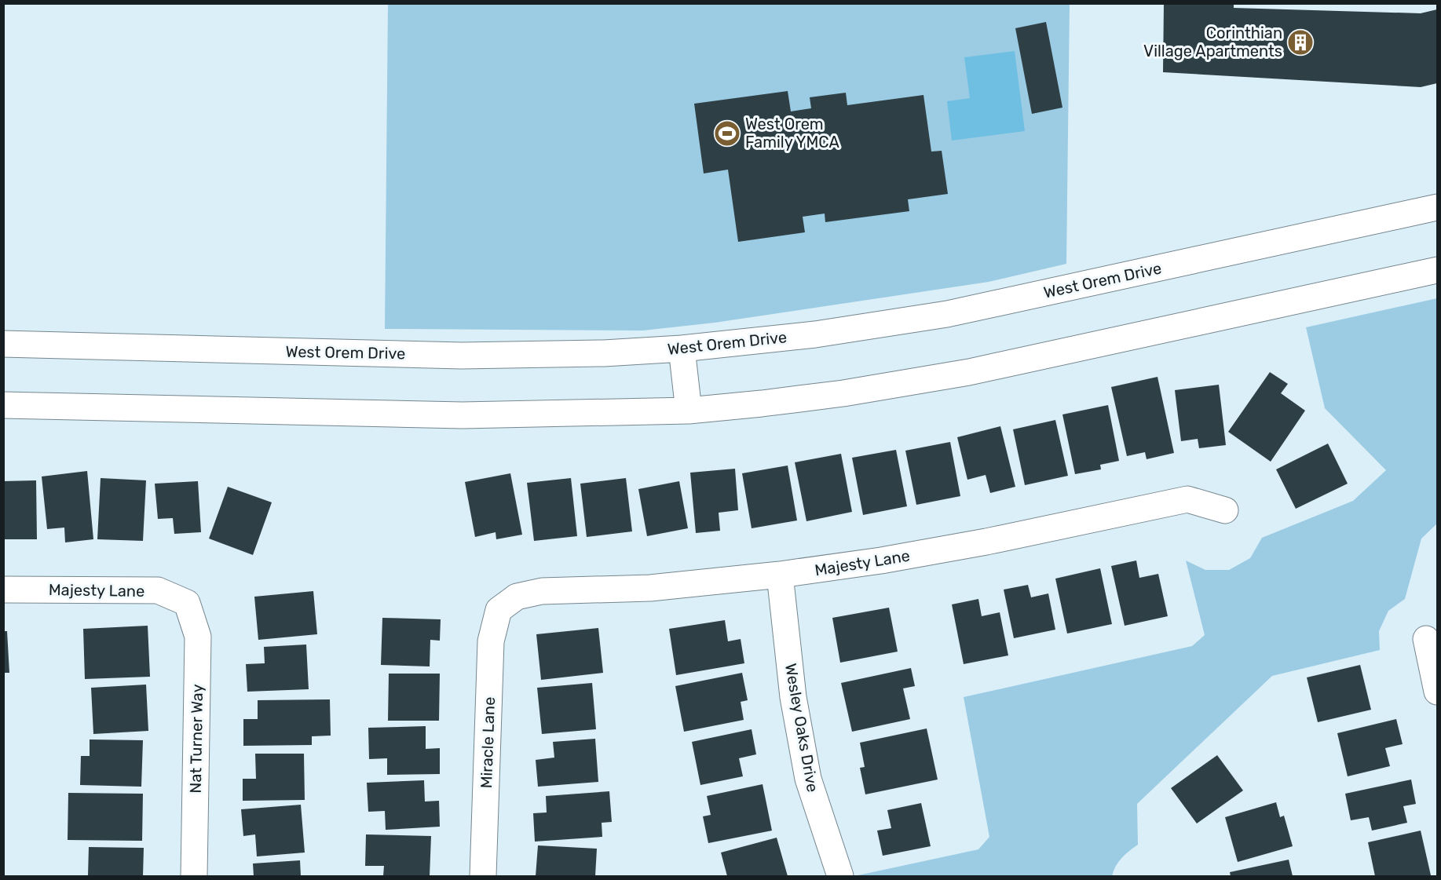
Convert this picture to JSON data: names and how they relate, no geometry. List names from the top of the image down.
{
  "streets": {
    "main road": [
      "West Orem Drive",
      "Majesty Lane",
      "Wesley Oaks Drive",
      "Nat Turner Way",
      "Miracle Lane"
    ]
  },
  "crossings": [
    ["Majesty Lane", "Wesley Oaks Drive"],
    ["Majesty Lane", "Nat Turner Way"],
    ["Majesty Lane", "Miracle Lane"]
  ],
  "places": {
    "building": ["Corinthian Village Apartments"],
    "sports": ["West Orem Family YMCA"]
  }
}
